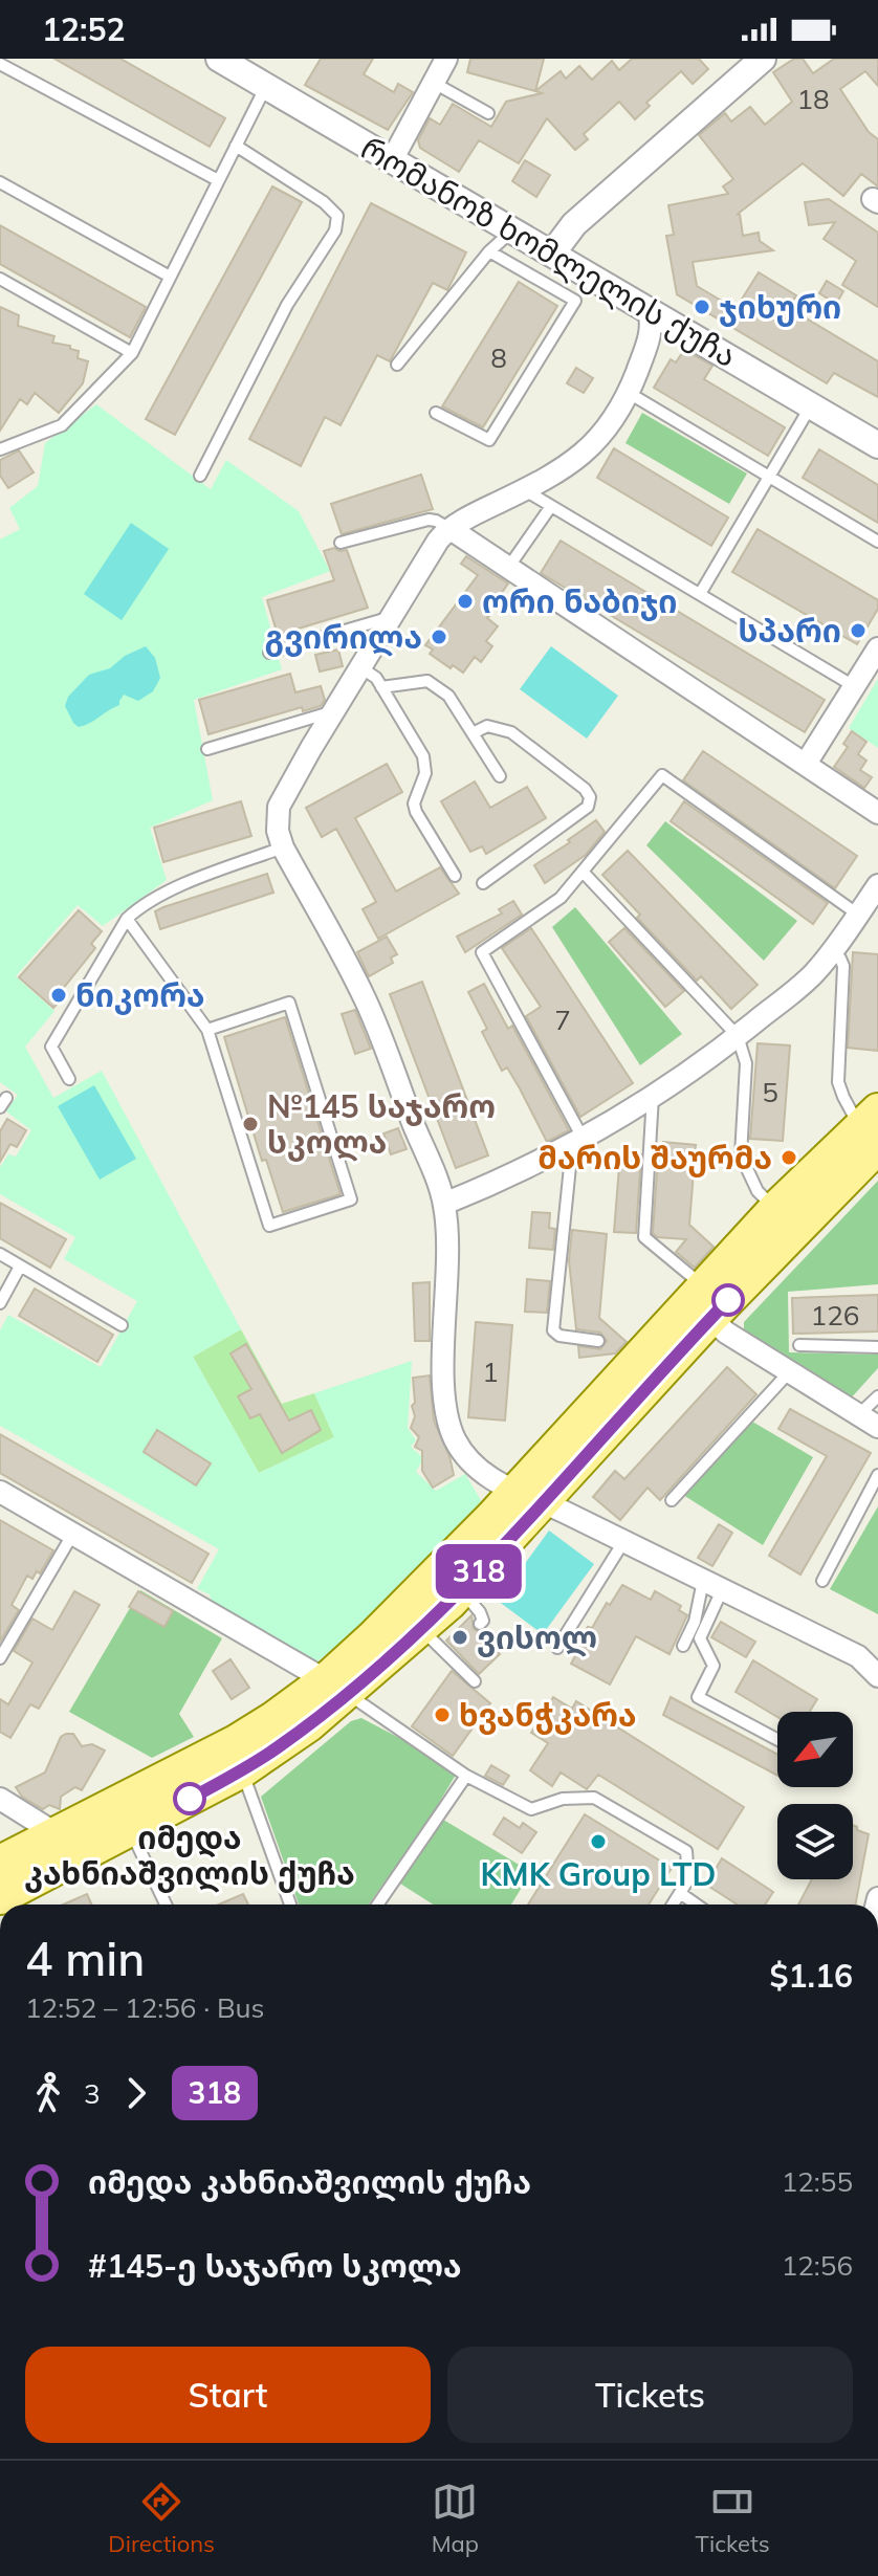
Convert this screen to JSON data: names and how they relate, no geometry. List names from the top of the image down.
{
  "streets": {
    "street": ["რომანოზ ხომლელის ქუჩა"]
  },
  "places": [
    "ჯიხური",
    "ორი ნაბიჯი",
    "სპარი",
    "გვირილა",
    "ნიკორა",
    "№145 საჯარო სკოლა",
    "მარის შაურმა",
    "ვისოლ",
    "ხვანჭკარა",
    "იმედა კახნიაშვილის ქუჩა",
    "KMK Group LTD"
  ],
  "lines": ["bus line 318"],
  "house_numbers": [
    "18",
    "8",
    "7",
    "5",
    "126",
    "1"
  ],
  "north": "bottom left",
  "page": {
    "status": "12:52",
    "on_map": "318",
    "heading": ["4 min", "12:52 – 12:56 · Bus", "$1.16"],
    "legs": ["3", "318"],
    "list": [
      {
        "name": "იმედა კახნიაშვილის ქუჩა",
        "value": "12:55"
      },
      {
        "name": "#145-ე საჯარო სკოლა",
        "value": "12:56"
      }
    ],
    "buttons": ["Start", "Tickets"],
    "tabs": ["Directions", "Map", "Tickets"]
  }
}
